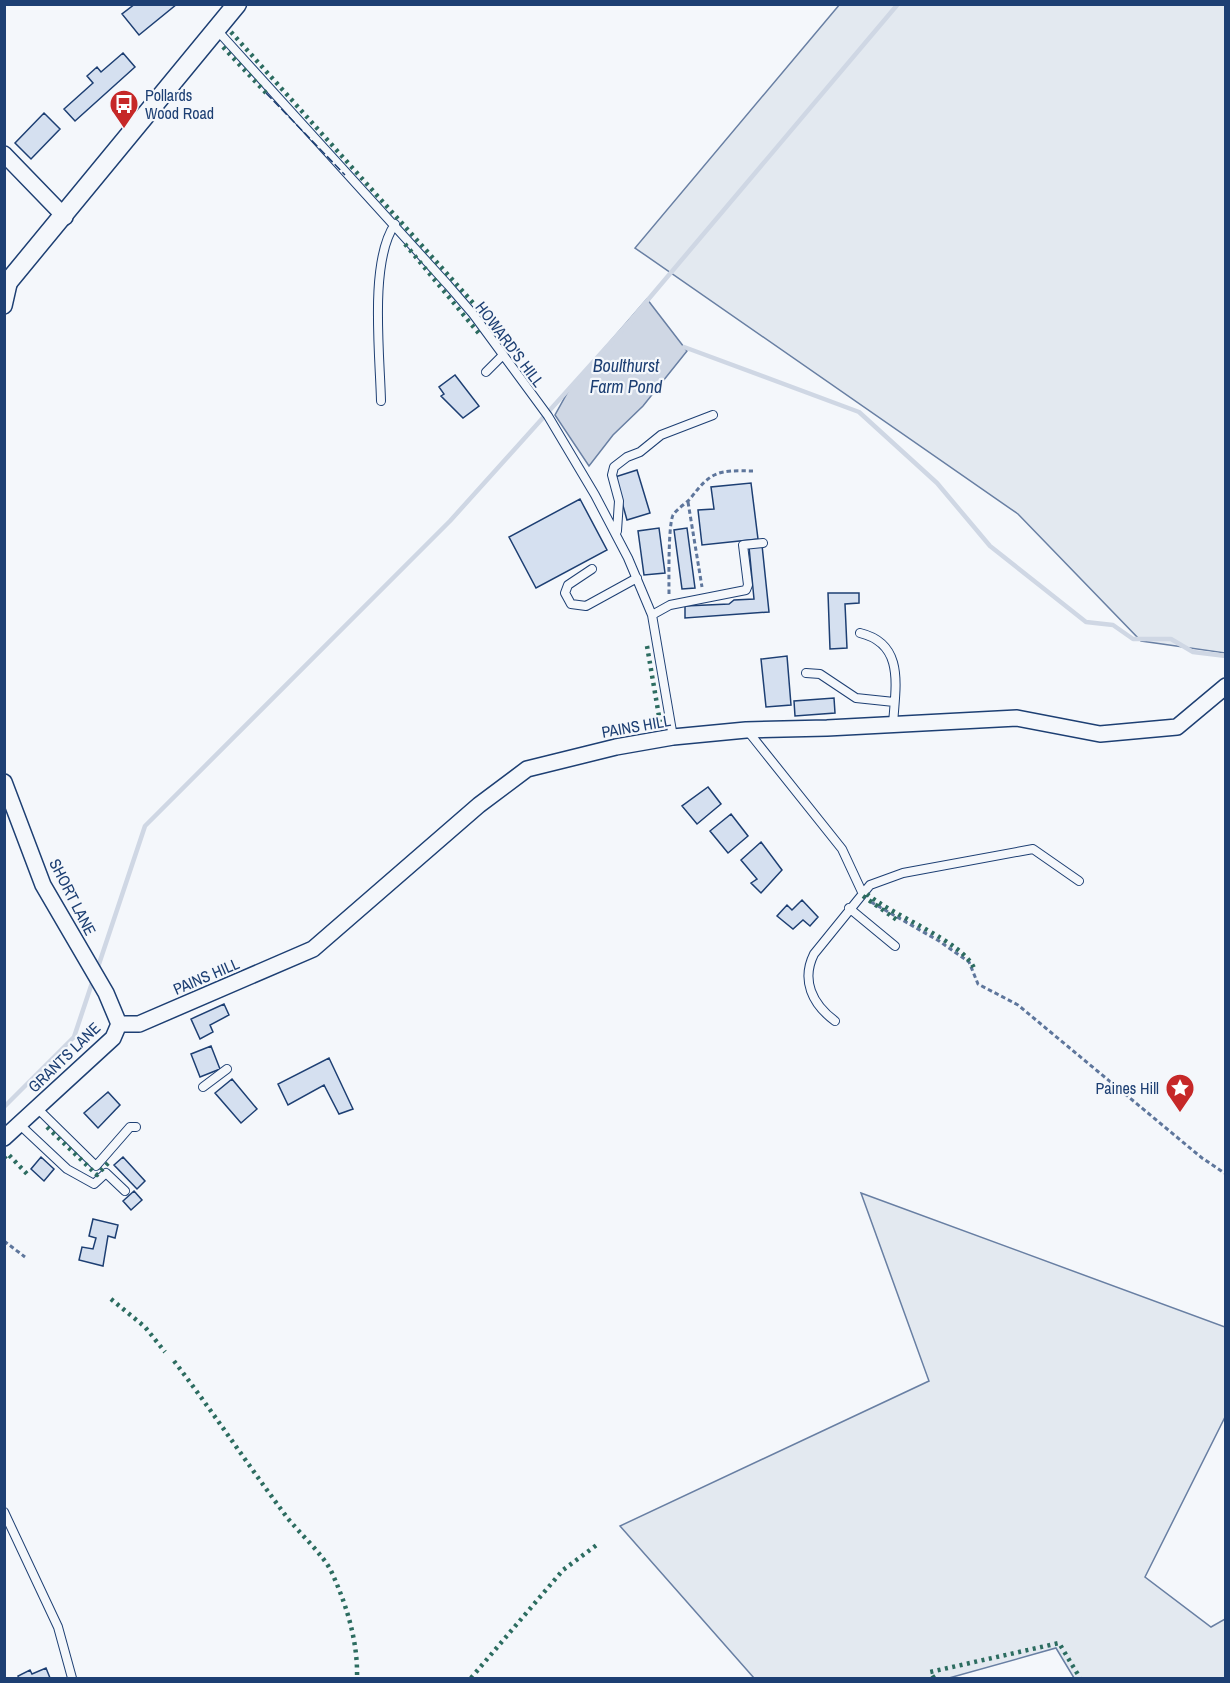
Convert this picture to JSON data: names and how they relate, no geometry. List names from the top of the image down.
{
  "streets": {
    "street": ["PAINS HILL", "SHORT LANE", "GRANTS LANE"],
    "lane": ["HOWARD'S HILL"]
  },
  "crossings": [
    ["HOWARD'S HILL", "PAINS HILL"],
    ["PAINS HILL", "SHORT LANE"],
    ["PAINS HILL", "GRANTS LANE"],
    ["SHORT LANE", "GRANTS LANE"]
  ],
  "water": ["Boulthurst Farm Pond"],
  "places": {
    "bus stop": ["Pollards Wood Road"],
    "place": ["Paines Hill"]
  }
}
